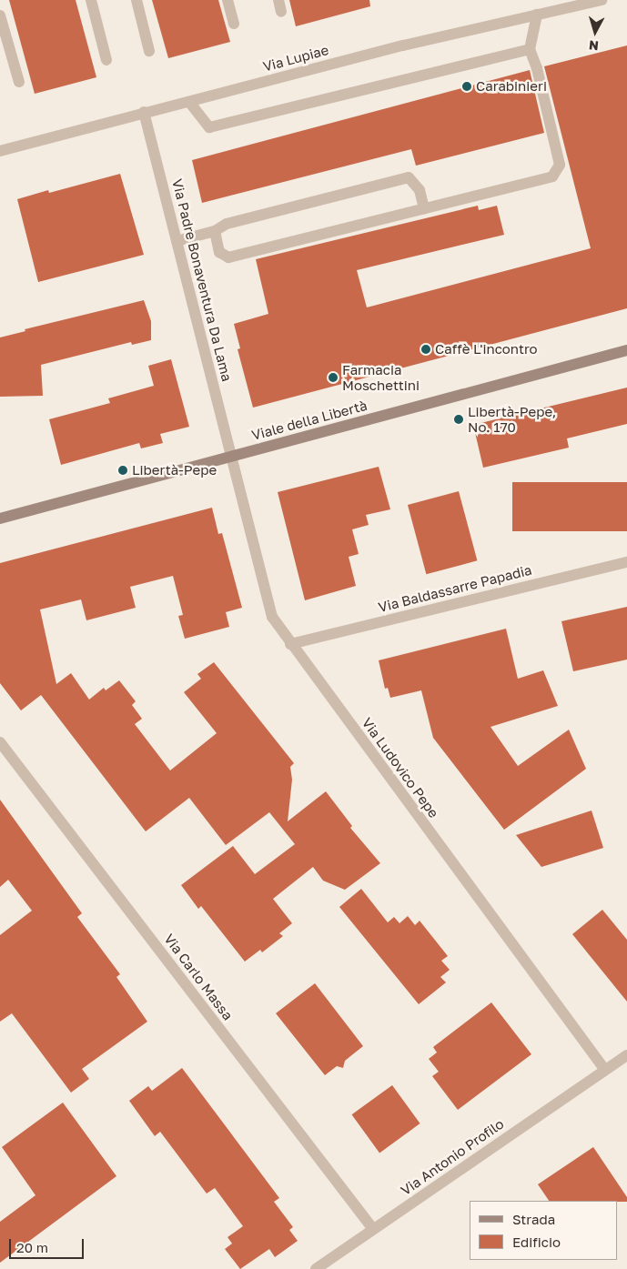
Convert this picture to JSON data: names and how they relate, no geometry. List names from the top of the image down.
{
  "streets": {
    "main road": ["Viale della Libertà"],
    "street": [
      "Via Lupiae",
      "Via Padre Bonaventura Da Lama",
      "Via Baldassarre Papadia",
      "Via Ludovico Pepe",
      "Via Carlo Massa",
      "Via Antonio Profilo"
    ]
  },
  "crossings": [
    ["Via Lupiae", "Via Padre Bonaventura Da Lama"],
    ["Via Padre Bonaventura Da Lama", "Viale della Libertà"],
    ["Via Padre Bonaventura Da Lama", "Via Ludovico Pepe"],
    ["Viale della Libertà", "Via Ludovico Pepe"],
    ["Via Baldassarre Papadia", "Via Ludovico Pepe"],
    ["Via Ludovico Pepe", "Via Antonio Profilo"],
    ["Via Carlo Massa", "Via Antonio Profilo"]
  ],
  "places": [
    "Carabinieri",
    "Caffè L'incontro",
    "Farmacia Moschettini",
    "Libertà-Pepe, No. 170",
    "Libertà-Pepe"
  ],
  "legend": ["Strada", "Edificio"],
  "scale_bar": "20 m",
  "north": "bottom"
}
